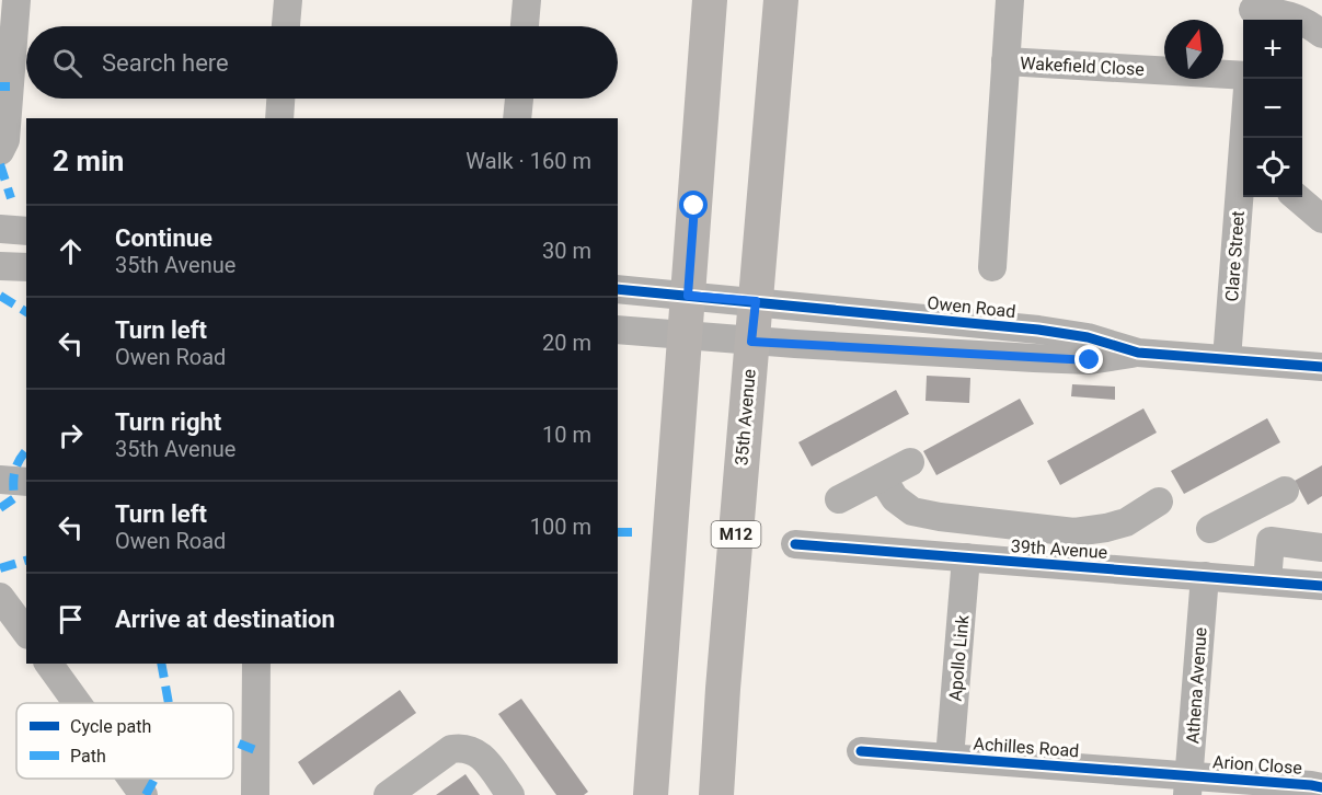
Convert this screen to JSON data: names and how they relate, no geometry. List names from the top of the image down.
{
  "streets": {
    "main road": ["35th Avenue", "M12"],
    "street": [
      "Wakefield Close",
      "Clare Street",
      "Owen Road",
      "39th Avenue",
      "Apollo Link",
      "Athena Avenue",
      "Achilles Road",
      "Arion Close"
    ]
  },
  "crossings": [
    ["Clare Street", "Owen Road"],
    ["Owen Road", "35th Avenue"],
    ["39th Avenue", "Apollo Link"],
    ["39th Avenue", "Athena Avenue"],
    ["Apollo Link", "Achilles Road"],
    ["Athena Avenue", "Achilles Road"],
    ["Athena Avenue", "Arion Close"],
    ["Achilles Road", "Arion Close"]
  ],
  "legend": ["Cycle path", "Path"],
  "north": "top",
  "page": {
    "map_buttons": ["+", "−"],
    "search": "Search here",
    "heading": ["2 min", "Walk · 160 m"],
    "list": [
      ["Continue", "35th Avenue", "30 m"],
      ["Turn left", "Owen Road", "20 m"],
      ["Turn right", "35th Avenue", "10 m"],
      ["Turn left", "Owen Road", "100 m"],
      "Arrive at destination"
    ]
  }
}
